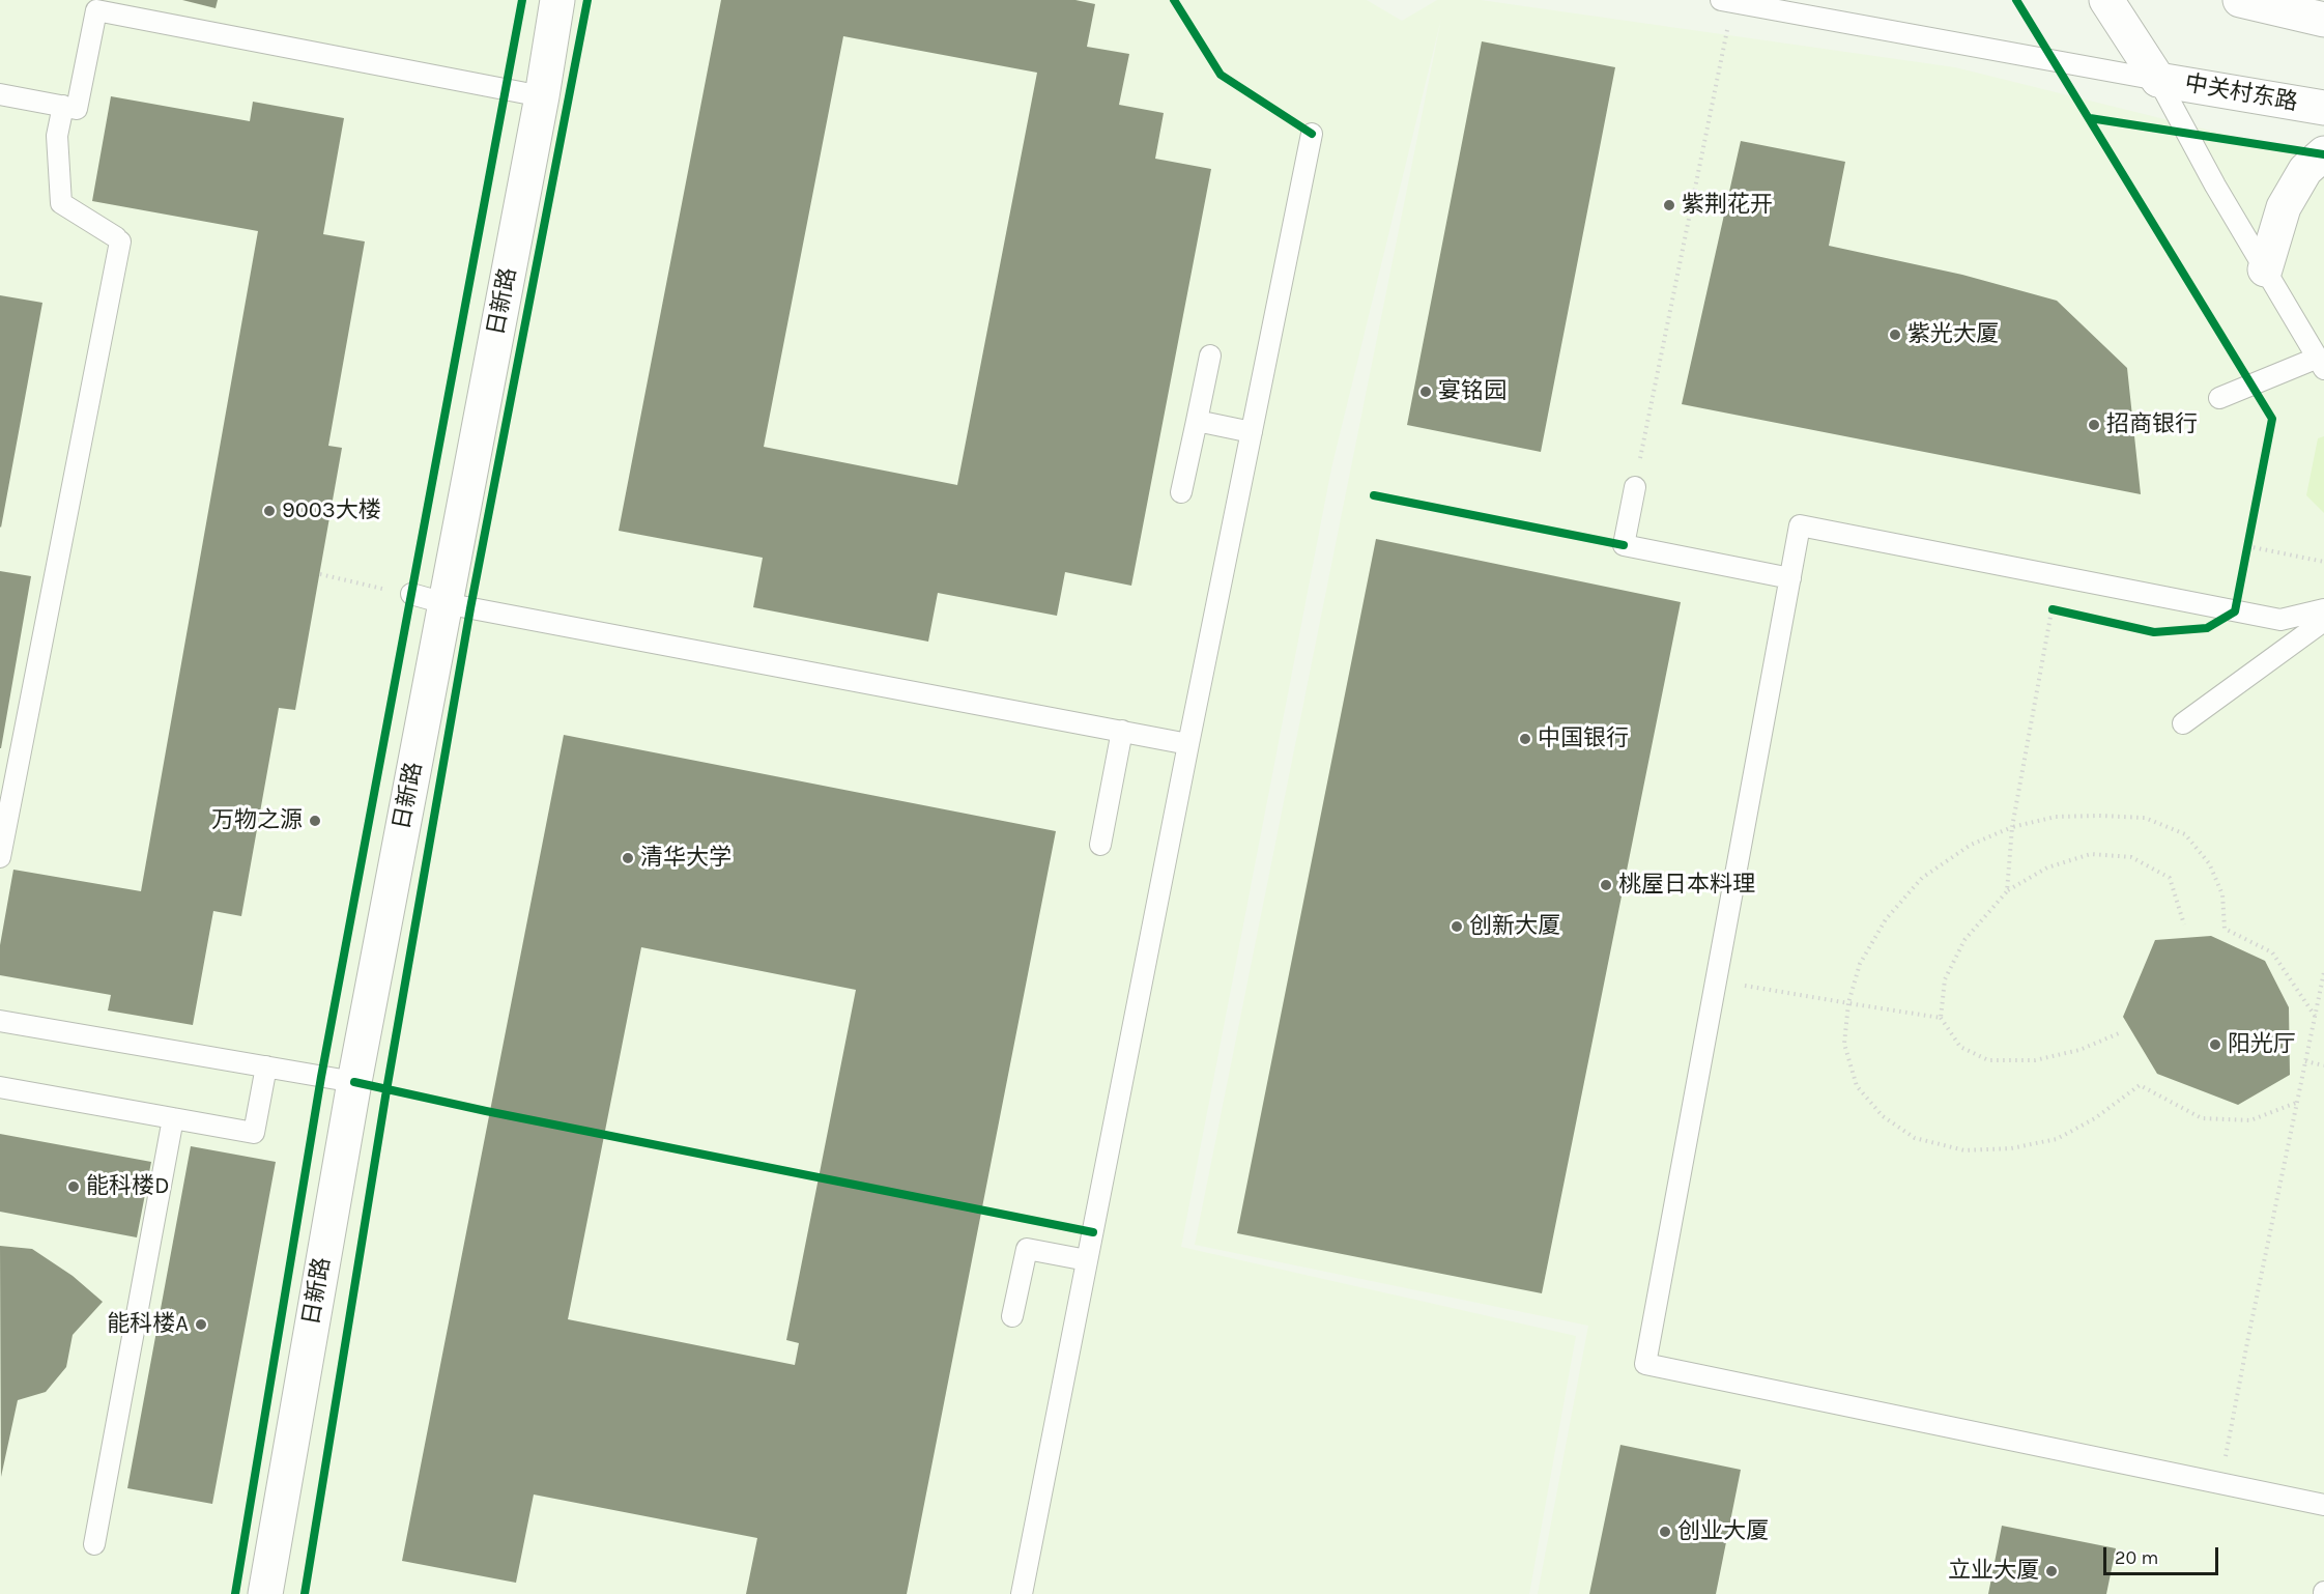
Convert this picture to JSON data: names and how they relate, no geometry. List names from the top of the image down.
{
  "streets": {
    "street": ["中关村东路", "日新路"]
  },
  "places": [
    "紫荆花开",
    "紫光大厦",
    "宴铭园",
    "招商银行",
    "9003大楼",
    "中国银行",
    "万物之源",
    "清华大学",
    "桃屋日本料理",
    "创新大厦",
    "阳光厅",
    "能科楼D",
    "能科楼A",
    "创业大厦",
    "立业大厦"
  ],
  "scale_bar": "20 m"
}
